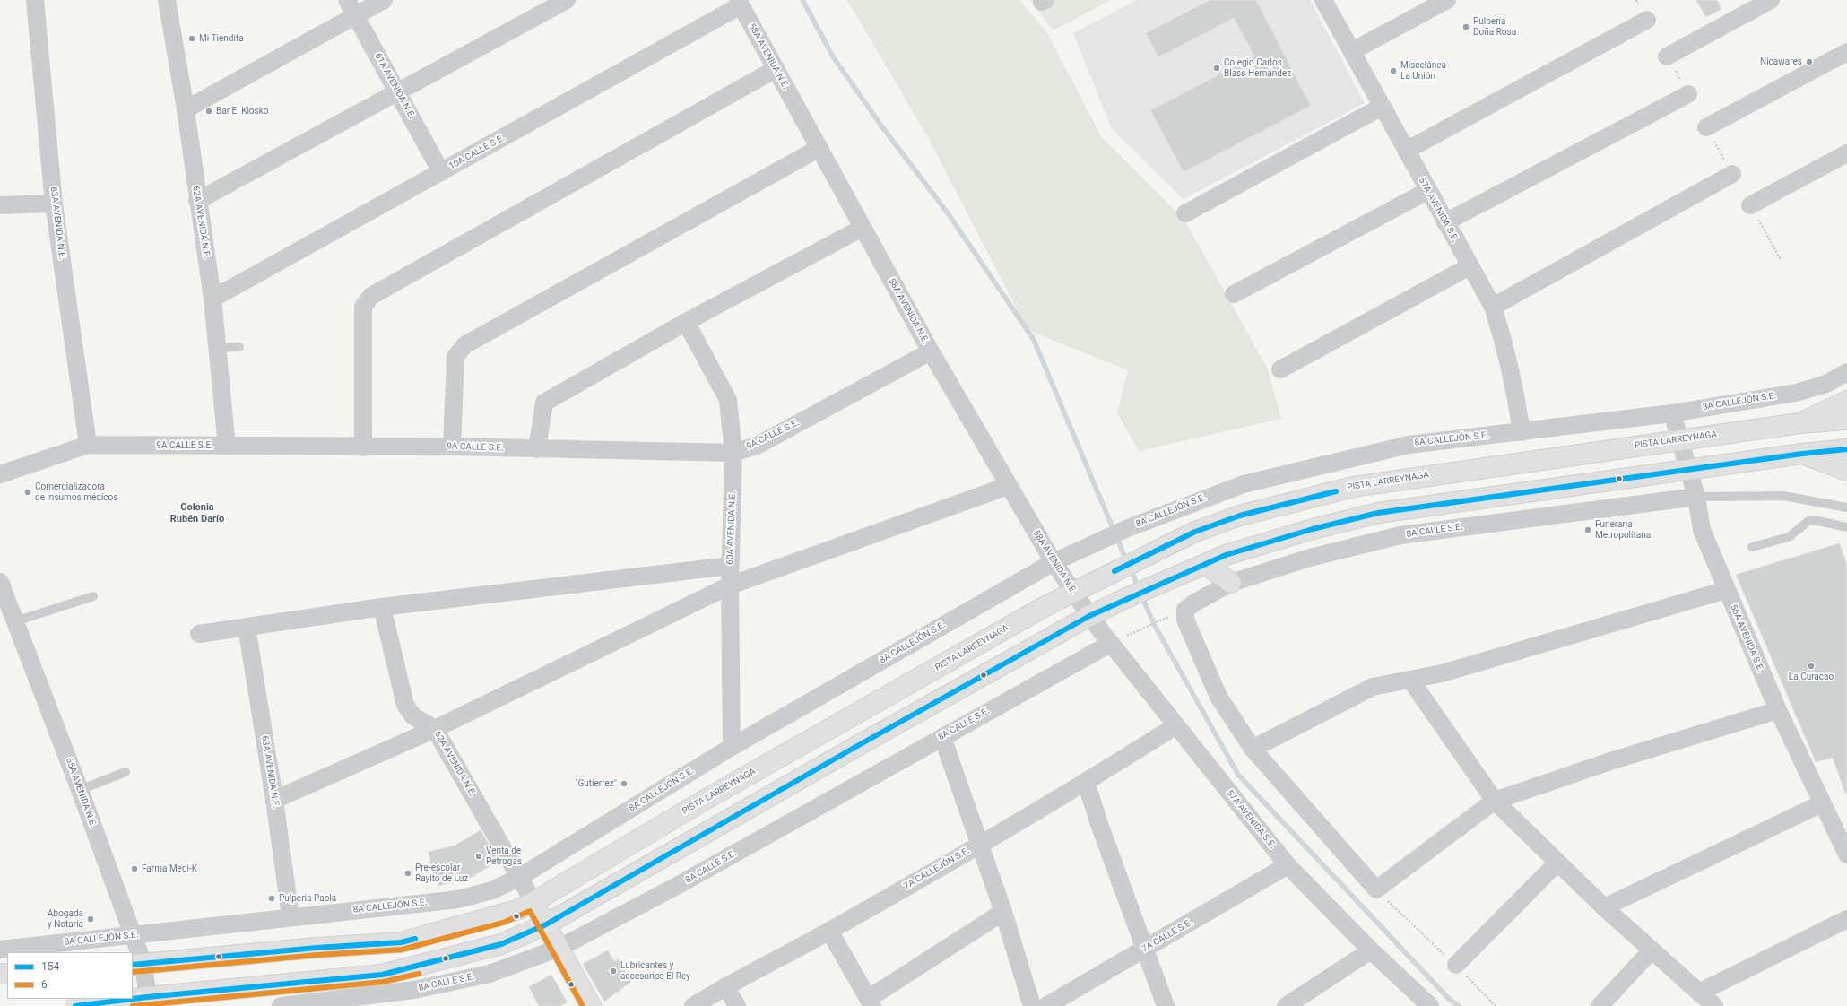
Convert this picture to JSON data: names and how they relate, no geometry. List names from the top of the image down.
{
  "streets": {
    "main road": ["PISTA LARREYNAGA"],
    "street": [
      "58A AVENIDA N.E.",
      "61A AVENIDA N.E.",
      "10A CALLE S.E.",
      "57A AVENIDA S.E.",
      "62A AVENIDA N.E.",
      "63A AVENIDA N.E.",
      "8A CALLEJÓN S.E.",
      "9A CALLE S.E.",
      "60A AVENIDA N.E.",
      "8A CALLE S.E.",
      "56A AVENIDA S.E.",
      "65A AVENIDA N.E.",
      "7A CALLEJÓN S.E.",
      "7A CALLE S.E."
    ]
  },
  "crossings": [
    ["58A AVENIDA N.E.", "10A CALLE S.E."],
    ["58A AVENIDA N.E.", "57A AVENIDA S.E."],
    ["58A AVENIDA N.E.", "8A CALLEJÓN S.E."],
    ["58A AVENIDA N.E.", "9A CALLE S.E."],
    ["58A AVENIDA N.E.", "PISTA LARREYNAGA"],
    ["61A AVENIDA N.E.", "10A CALLE S.E."],
    ["10A CALLE S.E.", "62A AVENIDA N.E."],
    ["57A AVENIDA S.E.", "8A CALLEJÓN S.E."],
    ["57A AVENIDA S.E.", "8A CALLE S.E."],
    ["57A AVENIDA S.E.", "7A CALLEJÓN S.E."],
    ["57A AVENIDA S.E.", "7A CALLE S.E."],
    ["62A AVENIDA N.E.", "8A CALLEJÓN S.E."],
    ["62A AVENIDA N.E.", "9A CALLE S.E."],
    ["62A AVENIDA N.E.", "PISTA LARREYNAGA"],
    ["63A AVENIDA N.E.", "8A CALLEJÓN S.E."],
    ["63A AVENIDA N.E.", "9A CALLE S.E."],
    ["8A CALLEJÓN S.E.", "60A AVENIDA N.E."],
    ["8A CALLEJÓN S.E.", "56A AVENIDA S.E."],
    ["8A CALLEJÓN S.E.", "65A AVENIDA N.E."],
    ["9A CALLE S.E.", "60A AVENIDA N.E."],
    ["PISTA LARREYNAGA", "56A AVENIDA S.E."],
    ["PISTA LARREYNAGA", "65A AVENIDA N.E."],
    ["8A CALLE S.E.", "56A AVENIDA S.E."]
  ],
  "districts": ["Colonia Rubén Darío"],
  "places": [
    "Pulpería Doña Rosa",
    "Mi Tiendita",
    "Nicawares",
    "Colegio Carlos Blass Hernández",
    "Miscelánea La Unión",
    "Bar El Kiosko",
    "Comercializadora de insumos médicos",
    "Funeraria Metropolitana",
    "La Curacao",
    "\"Gutierrez\"",
    "Venta de Petrogas",
    "Farma Medi-K",
    "Pre-escolar Rayito de Luz",
    "Pulpería Paola",
    "Abogada y Notaria",
    "Lubricantes y accesorios El Rey"
  ],
  "lines": ["transit line 154", "transit line 6"],
  "legend": ["154", "6"]
}
